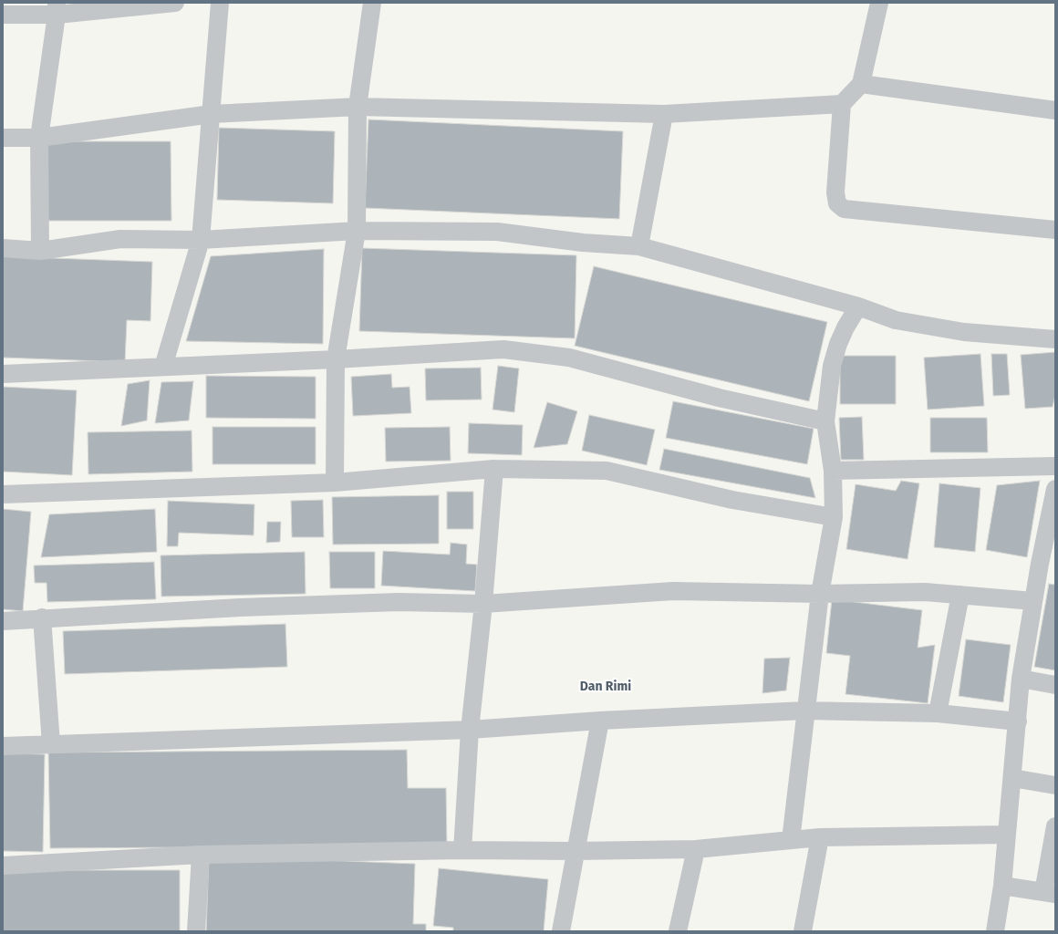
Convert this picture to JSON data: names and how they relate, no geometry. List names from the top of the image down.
{
  "districts": ["Dan Rimi"]
}
